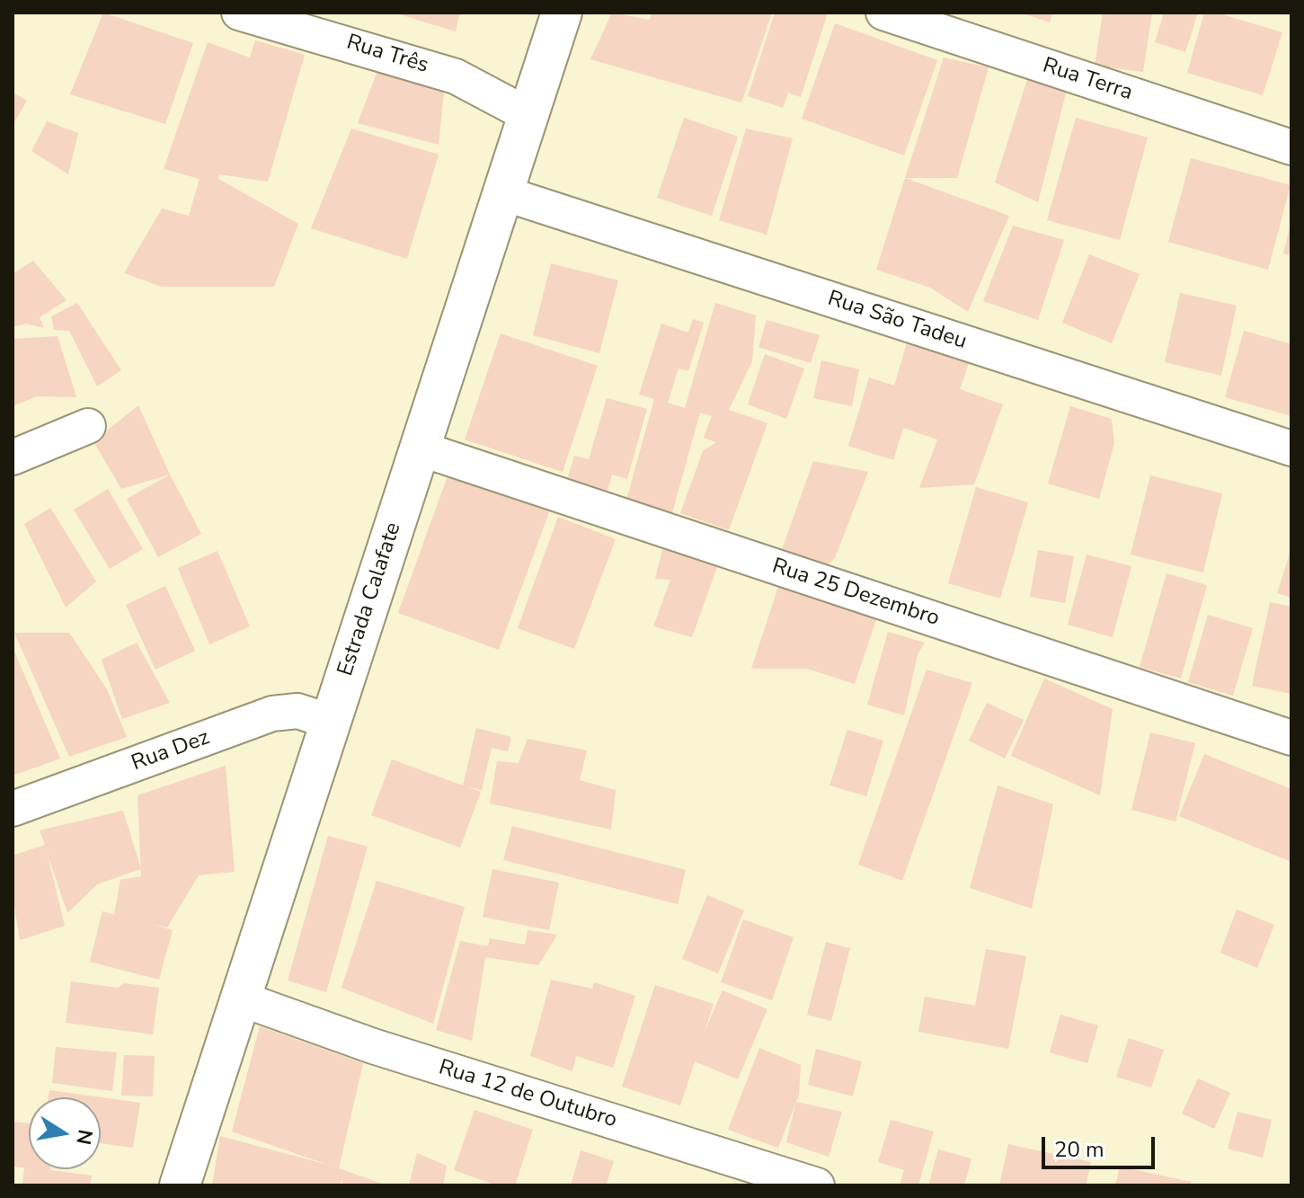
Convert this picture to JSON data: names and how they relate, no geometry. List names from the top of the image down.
{
  "streets": {
    "street": [
      "Rua Três",
      "Rua Terra",
      "Rua São Tadeu",
      "Rua 25 Dezembro",
      "Estrada Calafate",
      "Rua Dez",
      "Rua 12 de Outubro"
    ]
  },
  "crossings": [
    ["Rua Três", "Estrada Calafate"],
    ["Rua São Tadeu", "Estrada Calafate"],
    ["Rua 25 Dezembro", "Estrada Calafate"],
    ["Estrada Calafate", "Rua Dez"],
    ["Estrada Calafate", "Rua 12 de Outubro"]
  ],
  "scale_bar": "20 m",
  "north": "right"
}
